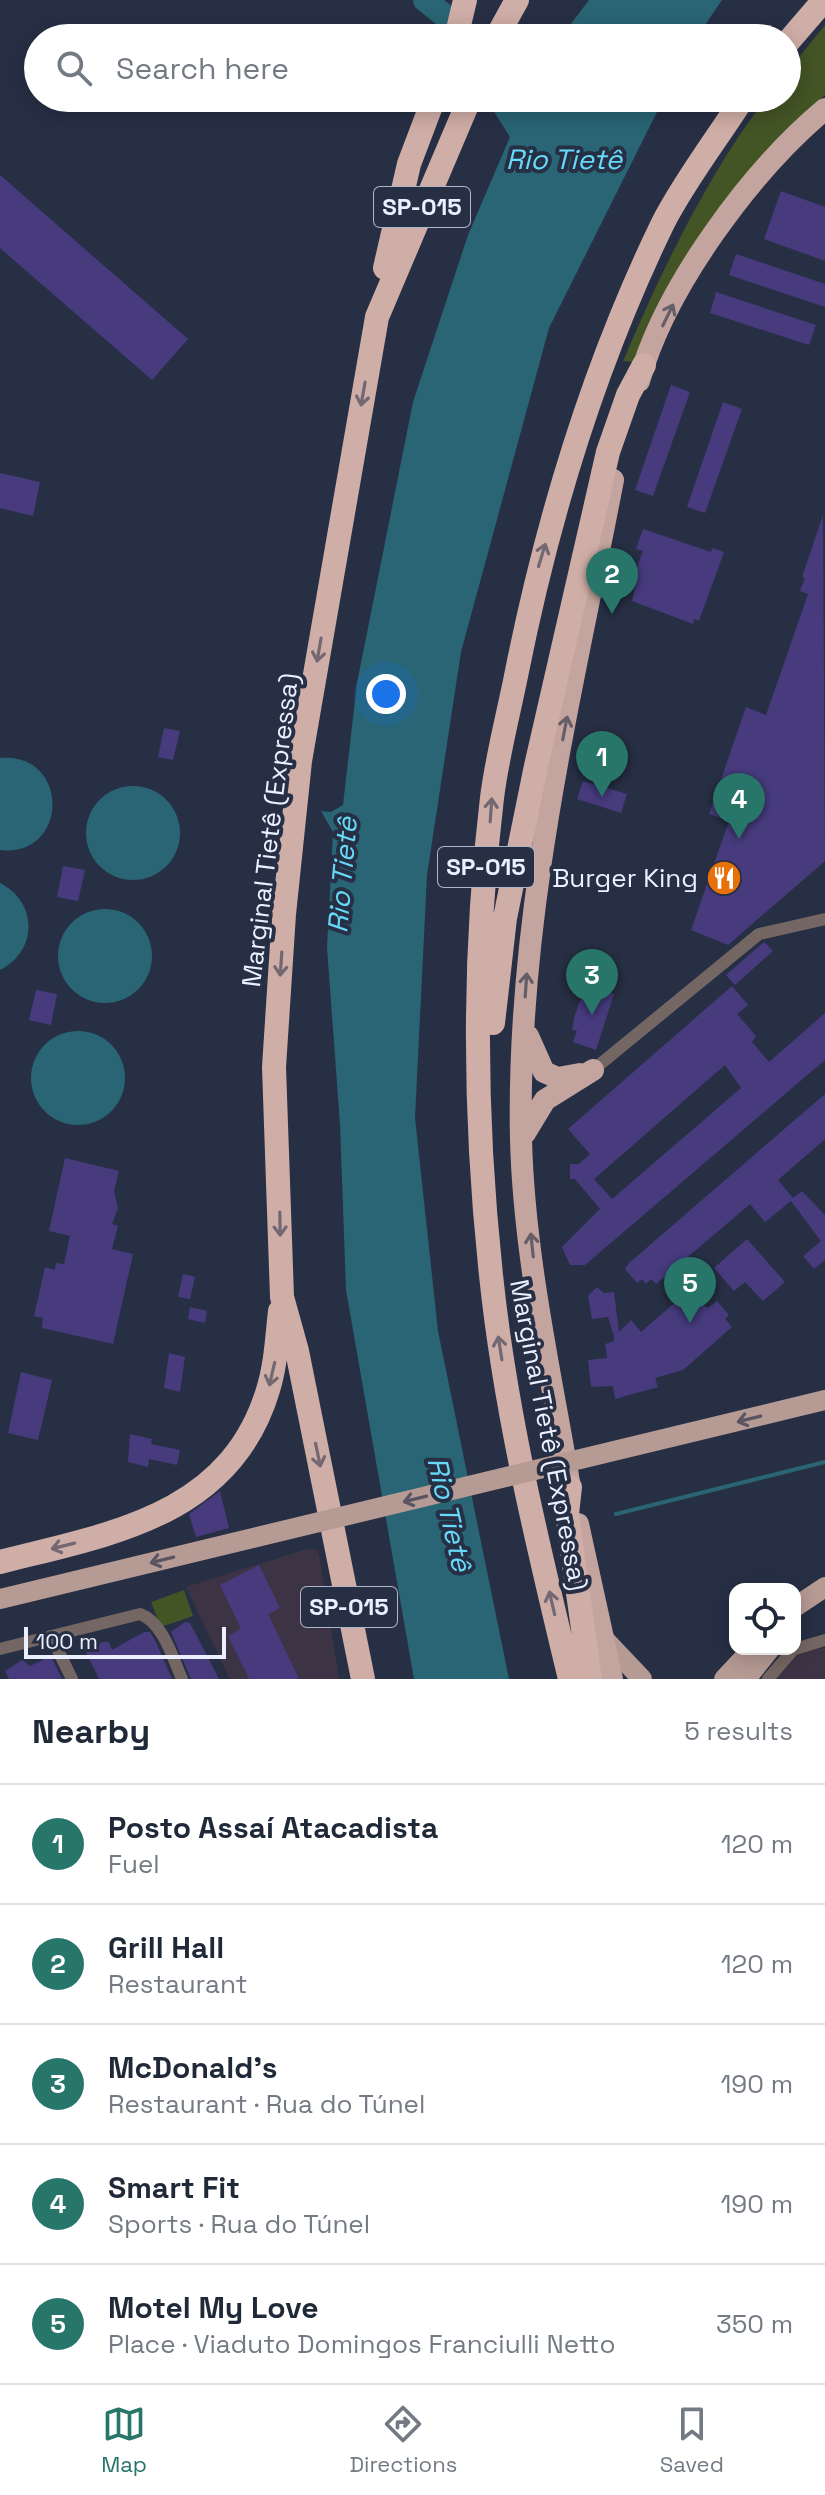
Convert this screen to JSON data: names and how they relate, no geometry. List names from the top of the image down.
{
  "streets": {
    "highway": ["SP-015", "Marginal Tietê (Expressa)"]
  },
  "water": ["Rio Tietê"],
  "places": {
    "restaurant": ["Burger King"]
  },
  "scale_bar": "100 m",
  "page": {
    "search": "Search here",
    "pins": [
      "2",
      "1",
      "4",
      "3",
      "5"
    ],
    "scale": "100 m",
    "heading": ["Nearby", "5 results"],
    "list": [
      {
        "mark": "1",
        "name": "Posto Assaí Atacadista",
        "note": "Fuel",
        "value": "120 m"
      },
      {
        "mark": "2",
        "name": "Grill Hall",
        "note": "Restaurant",
        "value": "120 m"
      },
      {
        "mark": "3",
        "name": "McDonald's",
        "note": "Restaurant · Rua do Túnel",
        "value": "190 m"
      },
      {
        "mark": "4",
        "name": "Smart Fit",
        "note": "Sports · Rua do Túnel",
        "value": "190 m"
      },
      {
        "mark": "5",
        "name": "Motel My Love",
        "note": "Place · Viaduto Domingos Franciulli Netto",
        "value": "350 m"
      }
    ],
    "nav": ["Map", "Directions", "Saved"]
  }
}
